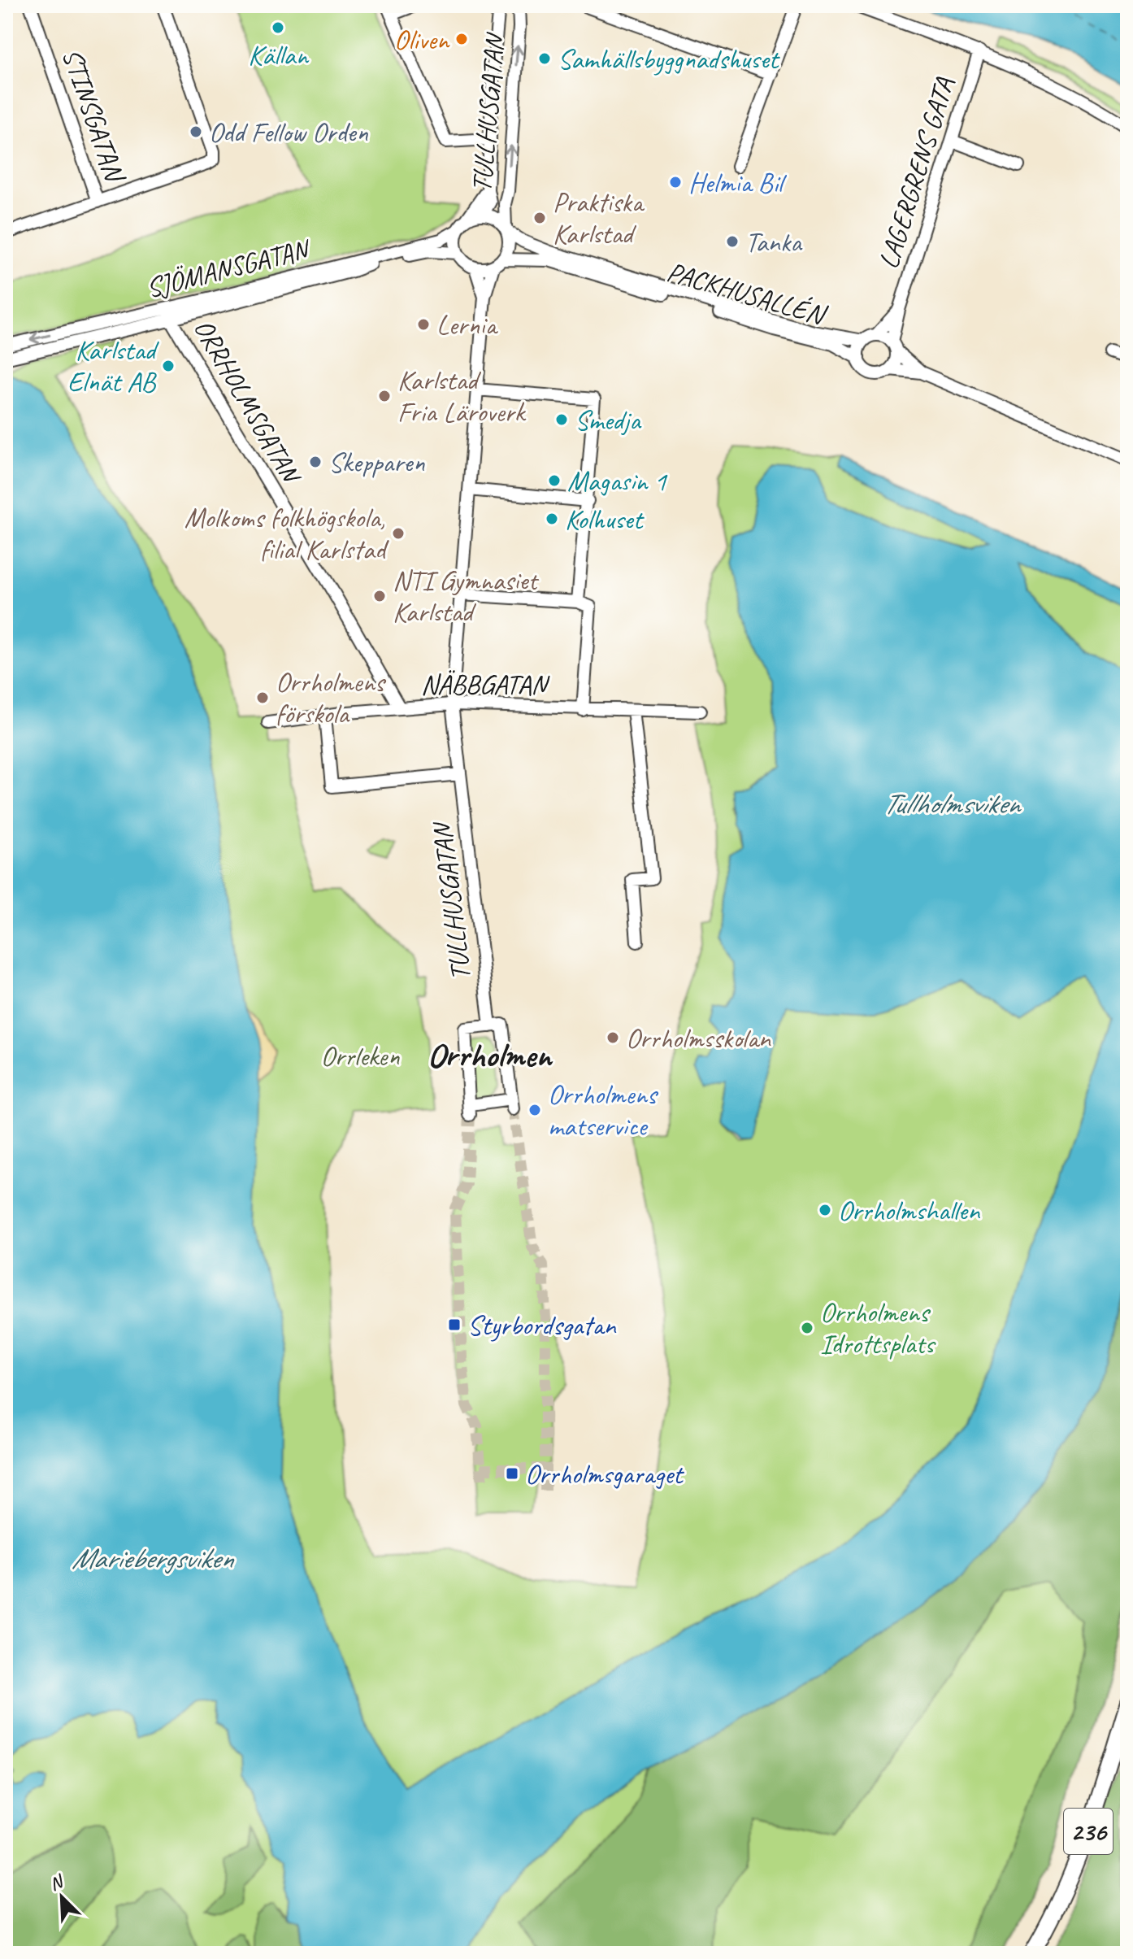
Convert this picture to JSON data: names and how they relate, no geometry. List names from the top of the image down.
{
  "streets": {
    "main road": ["236"],
    "street": [
      "STINSGATAN",
      "TULLHUSGATAN",
      "LAGERGRENS GATA",
      "SJÖMANSGATAN",
      "PACKHUSALLÉN",
      "ORRHOLMSGATAN",
      "NÄBBGATAN"
    ]
  },
  "crossings": [
    ["TULLHUSGATAN", "SJÖMANSGATAN"],
    ["TULLHUSGATAN", "PACKHUSALLÉN"],
    ["TULLHUSGATAN", "NÄBBGATAN"],
    ["LAGERGRENS GATA", "PACKHUSALLÉN"],
    ["SJÖMANSGATAN", "PACKHUSALLÉN"],
    ["SJÖMANSGATAN", "ORRHOLMSGATAN"],
    ["ORRHOLMSGATAN", "NÄBBGATAN"]
  ],
  "districts": ["Orrholmen"],
  "water": ["Tullholmsviken", "Mariebergsviken"],
  "parks": ["Orrleken"],
  "places": {
    "other": [
      "Källan",
      "Oliven",
      "Samhällsbyggnadshuset",
      "Odd Fellow Orden",
      "Helmia Bil",
      "Praktiska Karlstad",
      "Tanka",
      "Lernia",
      "Karlstad Elnät AB",
      "Karlstad Fria Läroverk",
      "Smedja",
      "Skepparen",
      "Magasin 1",
      "Kolhuset",
      "Molkoms folkhögskola, filial Karlstad",
      "NTI Gymnasiet Karlstad",
      "Orrholmens förskola",
      "Orrholmsskolan",
      "Orrholmens matservice",
      "Orrholmshallen",
      "Orrholmens Idrottsplats"
    ],
    "transit": ["Styrbordsgatan", "Orrholmsgaraget"]
  },
  "north": "top left"
}
